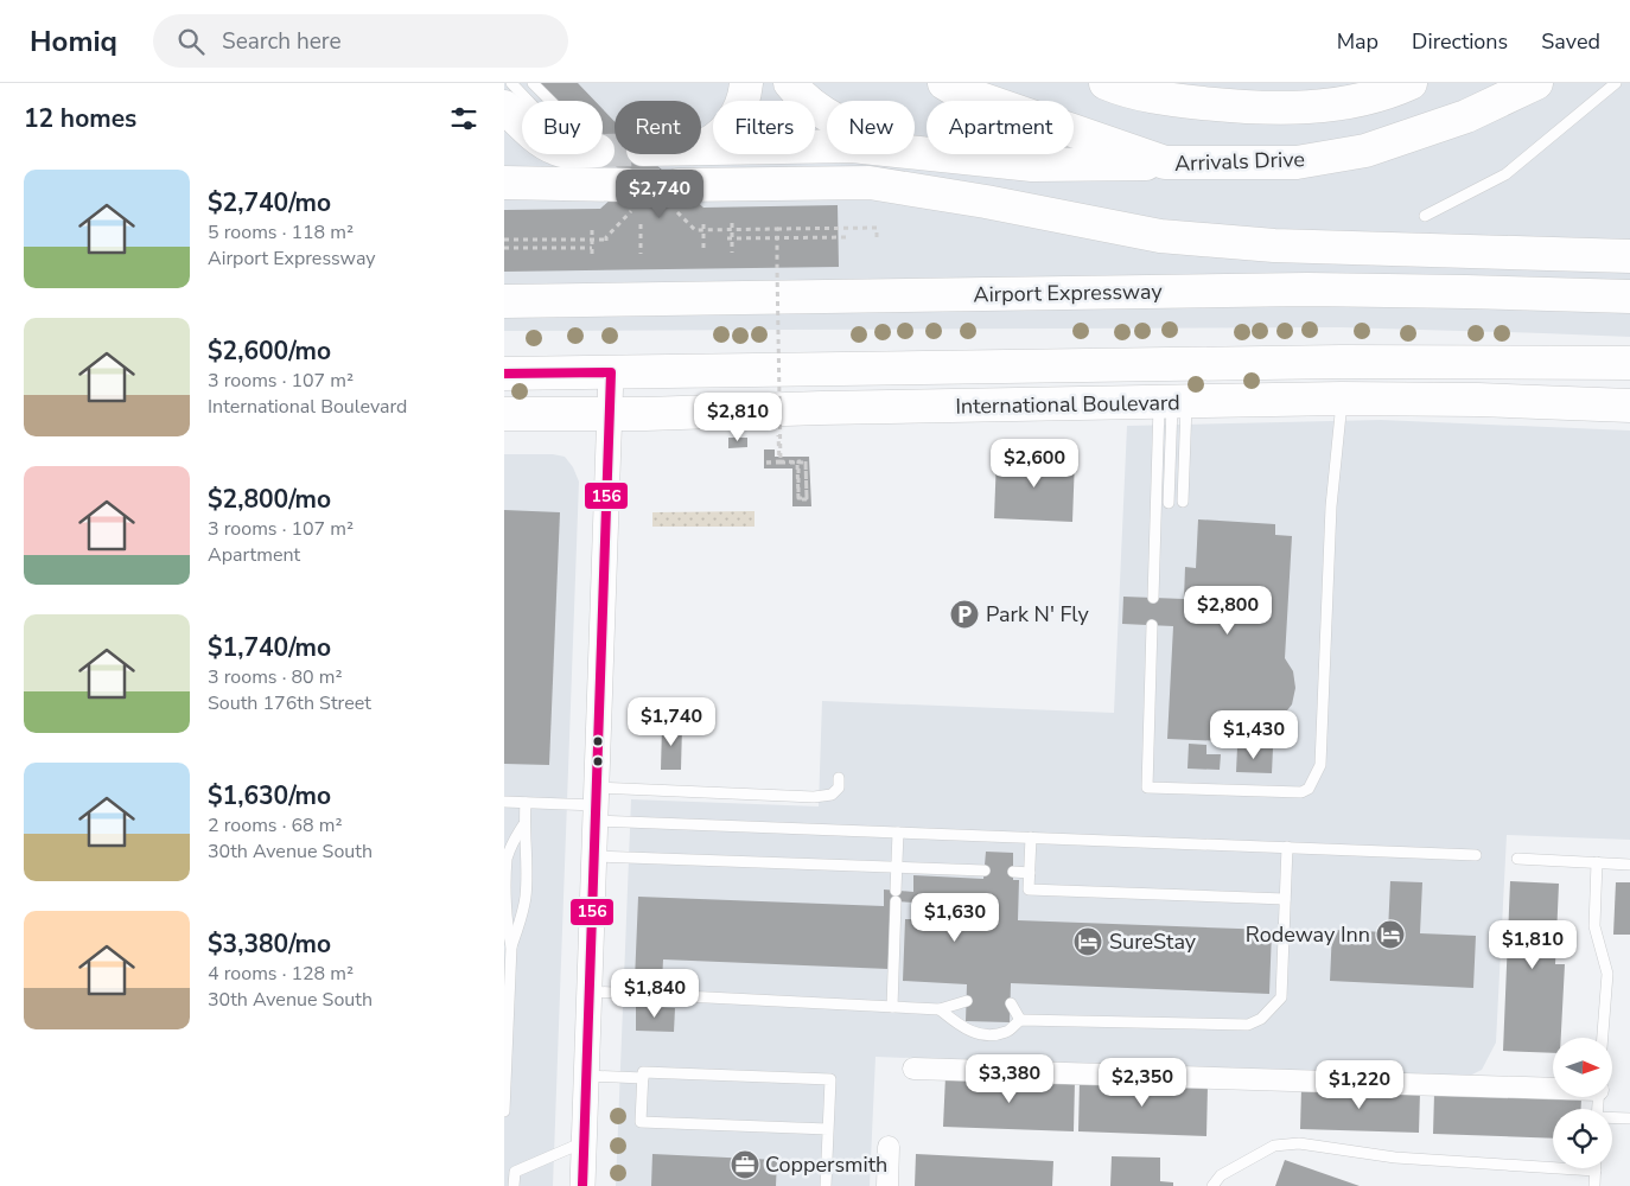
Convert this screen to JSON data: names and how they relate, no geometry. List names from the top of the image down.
{
  "streets": {
    "main road": ["Arrivals Drive", "Airport Expressway", "International Boulevard"]
  },
  "places": {
    "parking": ["Park N' Fly"],
    "hotel": ["Rodeway Inn", "SureStay"],
    "office": ["Coppersmith"]
  },
  "lines": ["transit line 156"],
  "north": "right",
  "page": {
    "header": "Homiq",
    "search": "Search here",
    "nav": ["Map", "Directions", "Saved"],
    "heading": "12 homes",
    "chip": [
      "Buy",
      "Rent",
      "Filters",
      "New",
      "Apartment"
    ],
    "list": [
      {
        "name": "$2,740/mo",
        "note": "5 rooms · 118 m² · Airport Expressway"
      },
      {
        "name": "$2,600/mo",
        "note": "3 rooms · 107 m² · International Boulevard"
      },
      {
        "name": "$2,800/mo",
        "note": "3 rooms · 107 m² · Apartment"
      },
      {
        "name": "$1,740/mo",
        "note": "3 rooms · 80 m² · South 176th Street"
      },
      {
        "name": "$1,630/mo",
        "note": "2 rooms · 68 m² · 30th Avenue South"
      },
      {
        "name": "$3,380/mo",
        "note": "4 rooms · 128 m² · 30th Avenue South"
      }
    ],
    "price": [
      "$2,740",
      "$2,810",
      "$2,600",
      "$2,800",
      "$1,740",
      "$1,430",
      "$1,630",
      "$1,810",
      "$1,840",
      "$3,380",
      "$2,350",
      "$1,220"
    ]
  }
}
